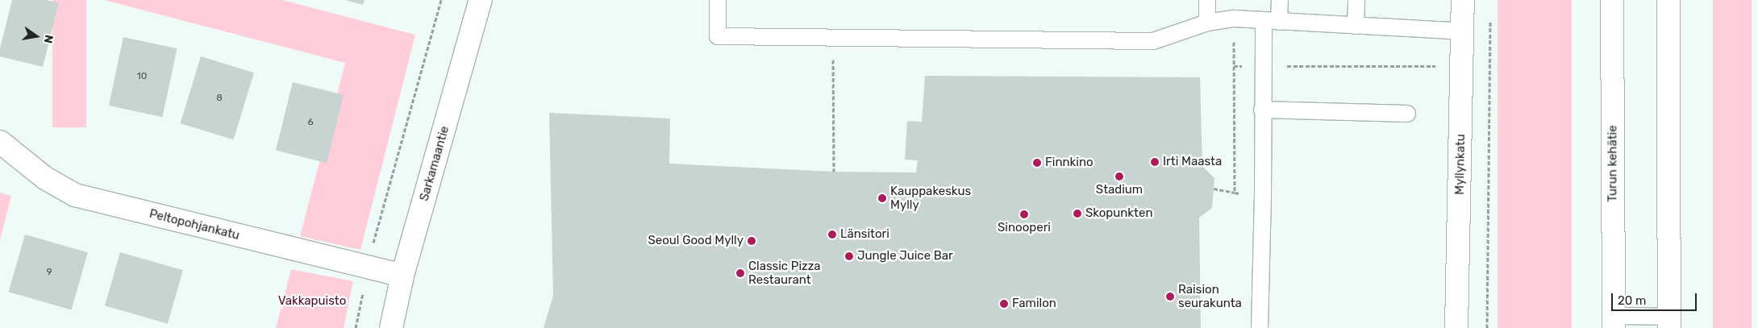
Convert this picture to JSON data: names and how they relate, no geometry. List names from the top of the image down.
{
  "streets": {
    "main road": [
      "Sarkamaantie",
      "Turun kehätie",
      "Myllynkatu",
      "Peltopohjankatu"
    ]
  },
  "crossings": [
    ["Sarkamaantie", "Peltopohjankatu"]
  ],
  "parks": ["Vakkapuisto"],
  "places": [
    "Irti Maasta",
    "Finnkino",
    "Stadium",
    "Kauppakeskus Mylly",
    "Skopunkten",
    "Sinooperi",
    "Länsitori",
    "Seoul Good Mylly",
    "Jungle Juice Bar",
    "Classic Pizza Restaurant",
    "Raision seurakunta",
    "Familon"
  ],
  "house_numbers": [
    "10",
    "8",
    "6",
    "9"
  ],
  "scale_bar": "20 m",
  "north": "right"
}
